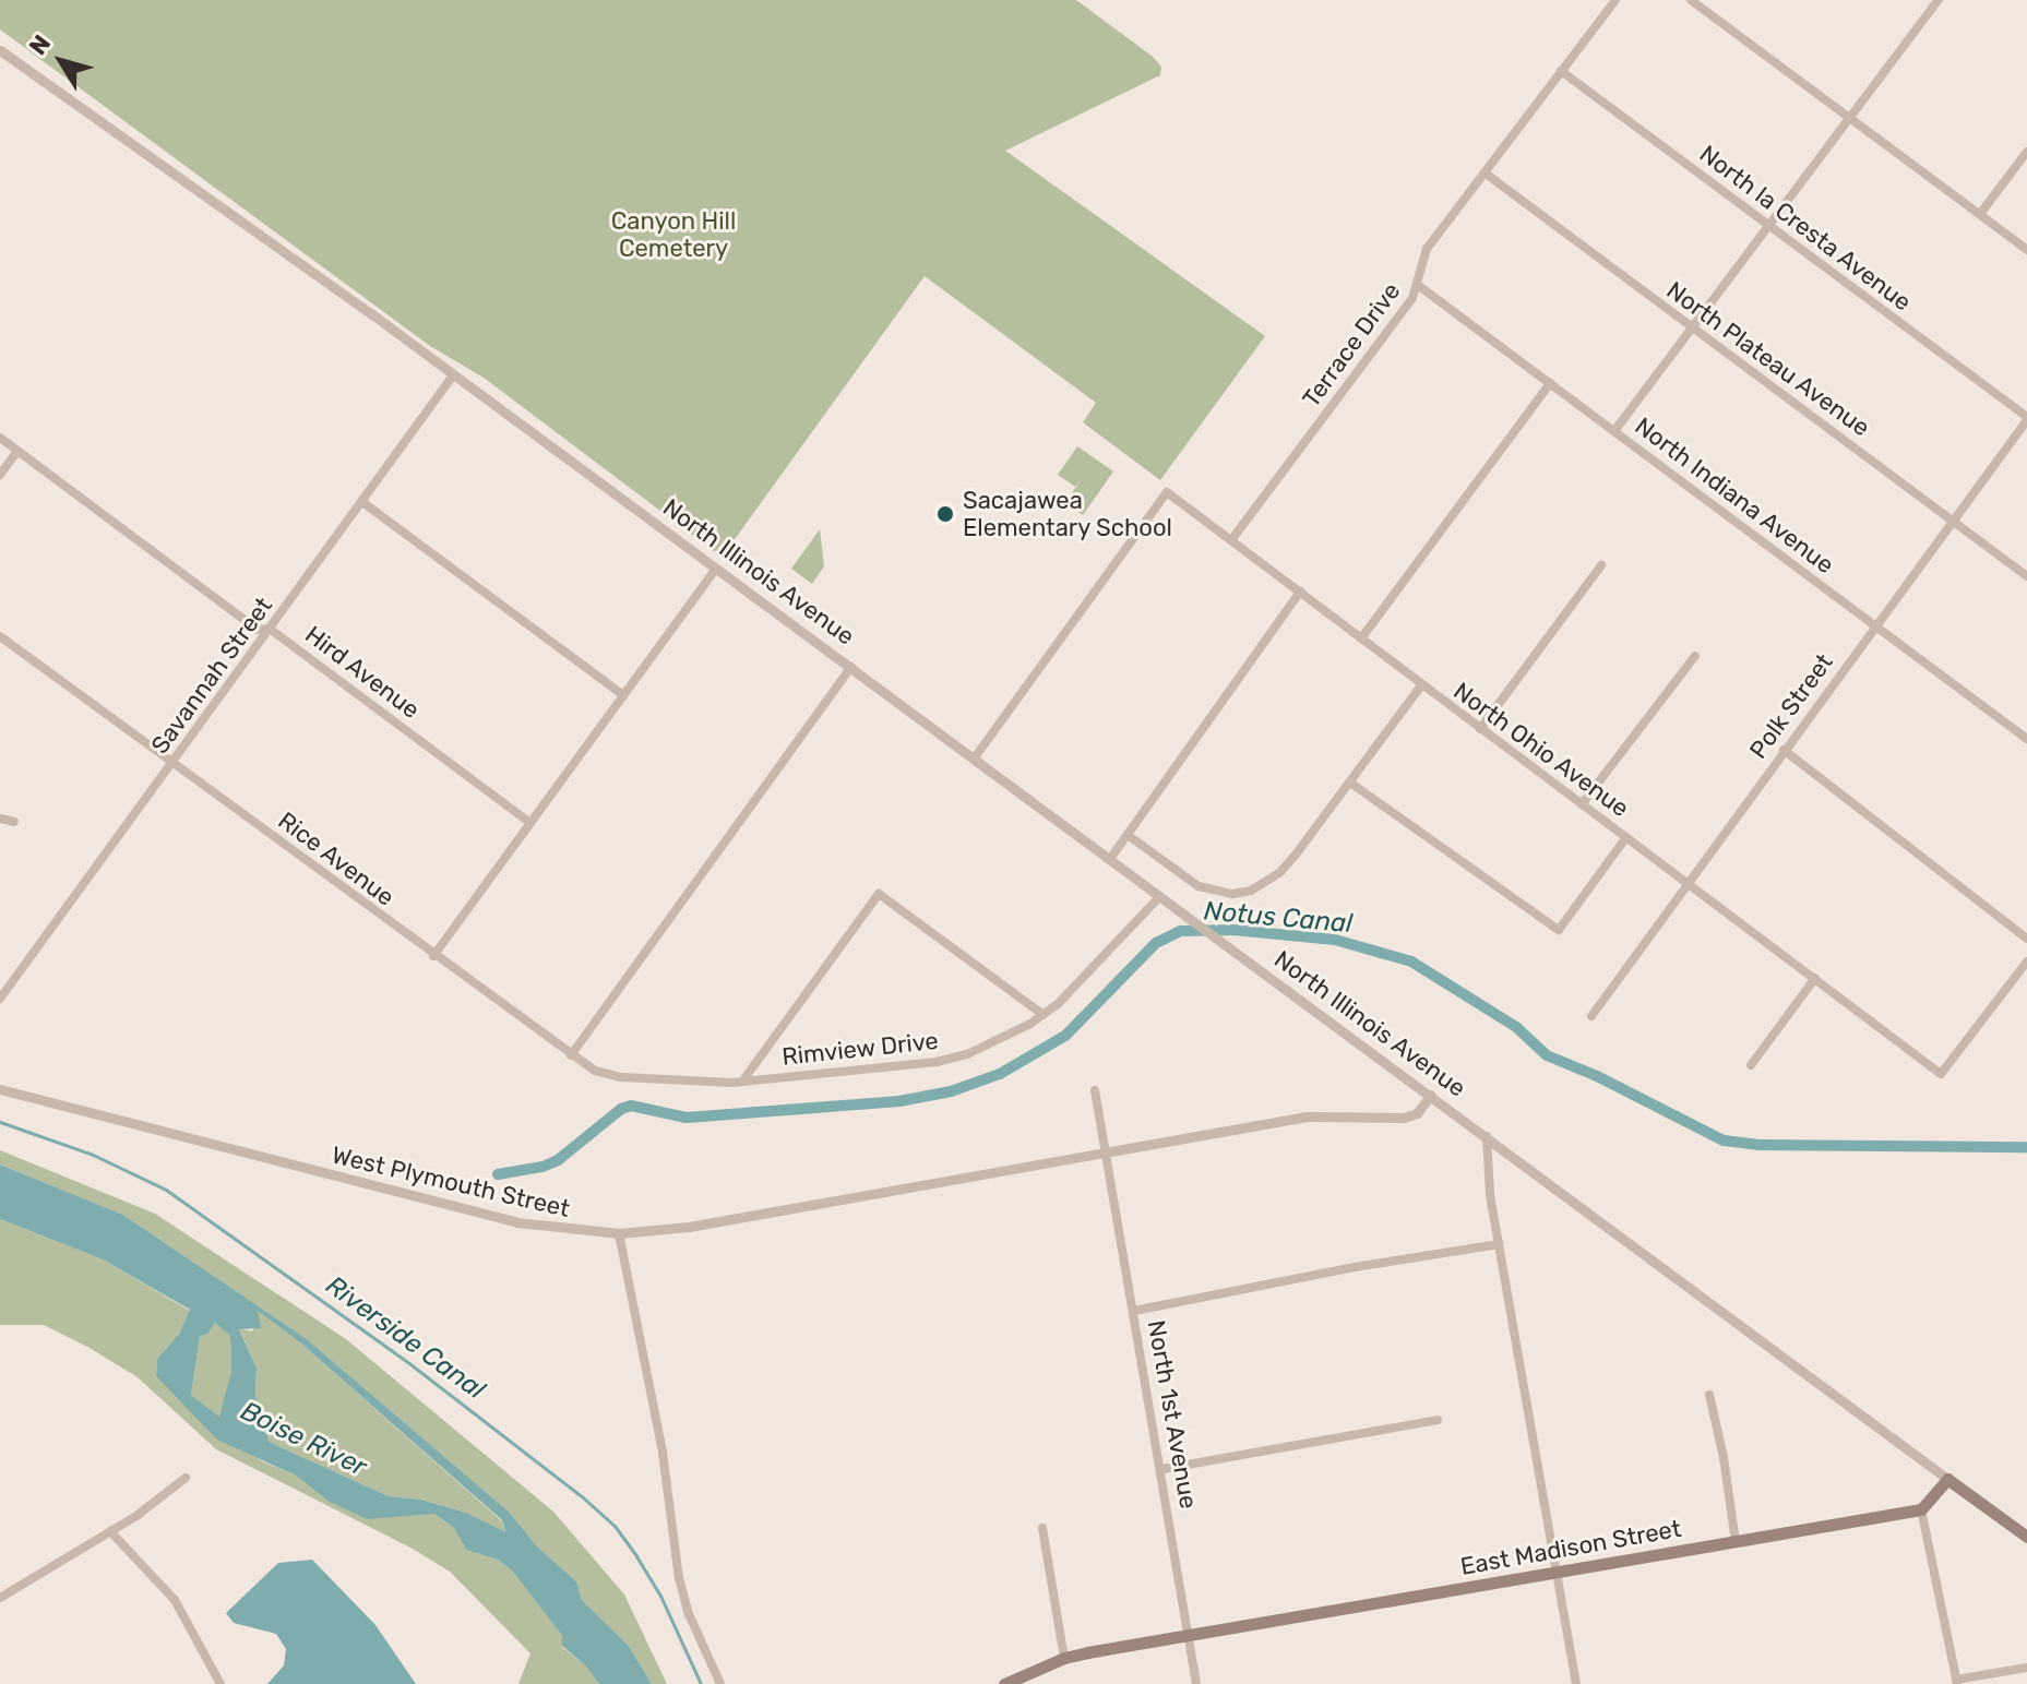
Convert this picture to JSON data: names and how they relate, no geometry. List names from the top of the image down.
{
  "streets": {
    "main road": ["North Illinois Avenue", "East Madison Street"],
    "street": [
      "North la Cresta Avenue",
      "Terrace Drive",
      "North Plateau Avenue",
      "North Indiana Avenue",
      "Hird Avenue",
      "Savannah Street",
      "Polk Street",
      "North Ohio Avenue",
      "Rice Avenue",
      "Rimview Drive",
      "West Plymouth Street",
      "North 1st Avenue"
    ]
  },
  "crossings": [
    ["North la Cresta Avenue", "Terrace Drive"],
    ["North la Cresta Avenue", "Polk Street"],
    ["Terrace Drive", "North Plateau Avenue"],
    ["Terrace Drive", "North Indiana Avenue"],
    ["Terrace Drive", "North Ohio Avenue"],
    ["North Plateau Avenue", "Polk Street"],
    ["North Indiana Avenue", "Polk Street"],
    ["North Illinois Avenue", "Savannah Street"],
    ["North Illinois Avenue", "North Ohio Avenue"],
    ["North Illinois Avenue", "Rimview Drive"],
    ["North Illinois Avenue", "West Plymouth Street"],
    ["Hird Avenue", "Savannah Street"],
    ["Savannah Street", "Rice Avenue"],
    ["Polk Street", "North Ohio Avenue"],
    ["Rice Avenue", "Rimview Drive"],
    ["West Plymouth Street", "North 1st Avenue"],
    ["North 1st Avenue", "East Madison Street"]
  ],
  "water": ["Notus Canal", "Riverside Canal", "Boise River"],
  "parks": ["Canyon Hill Cemetery"],
  "places": ["Sacajawea Elementary School"],
  "north": "top left"
}
